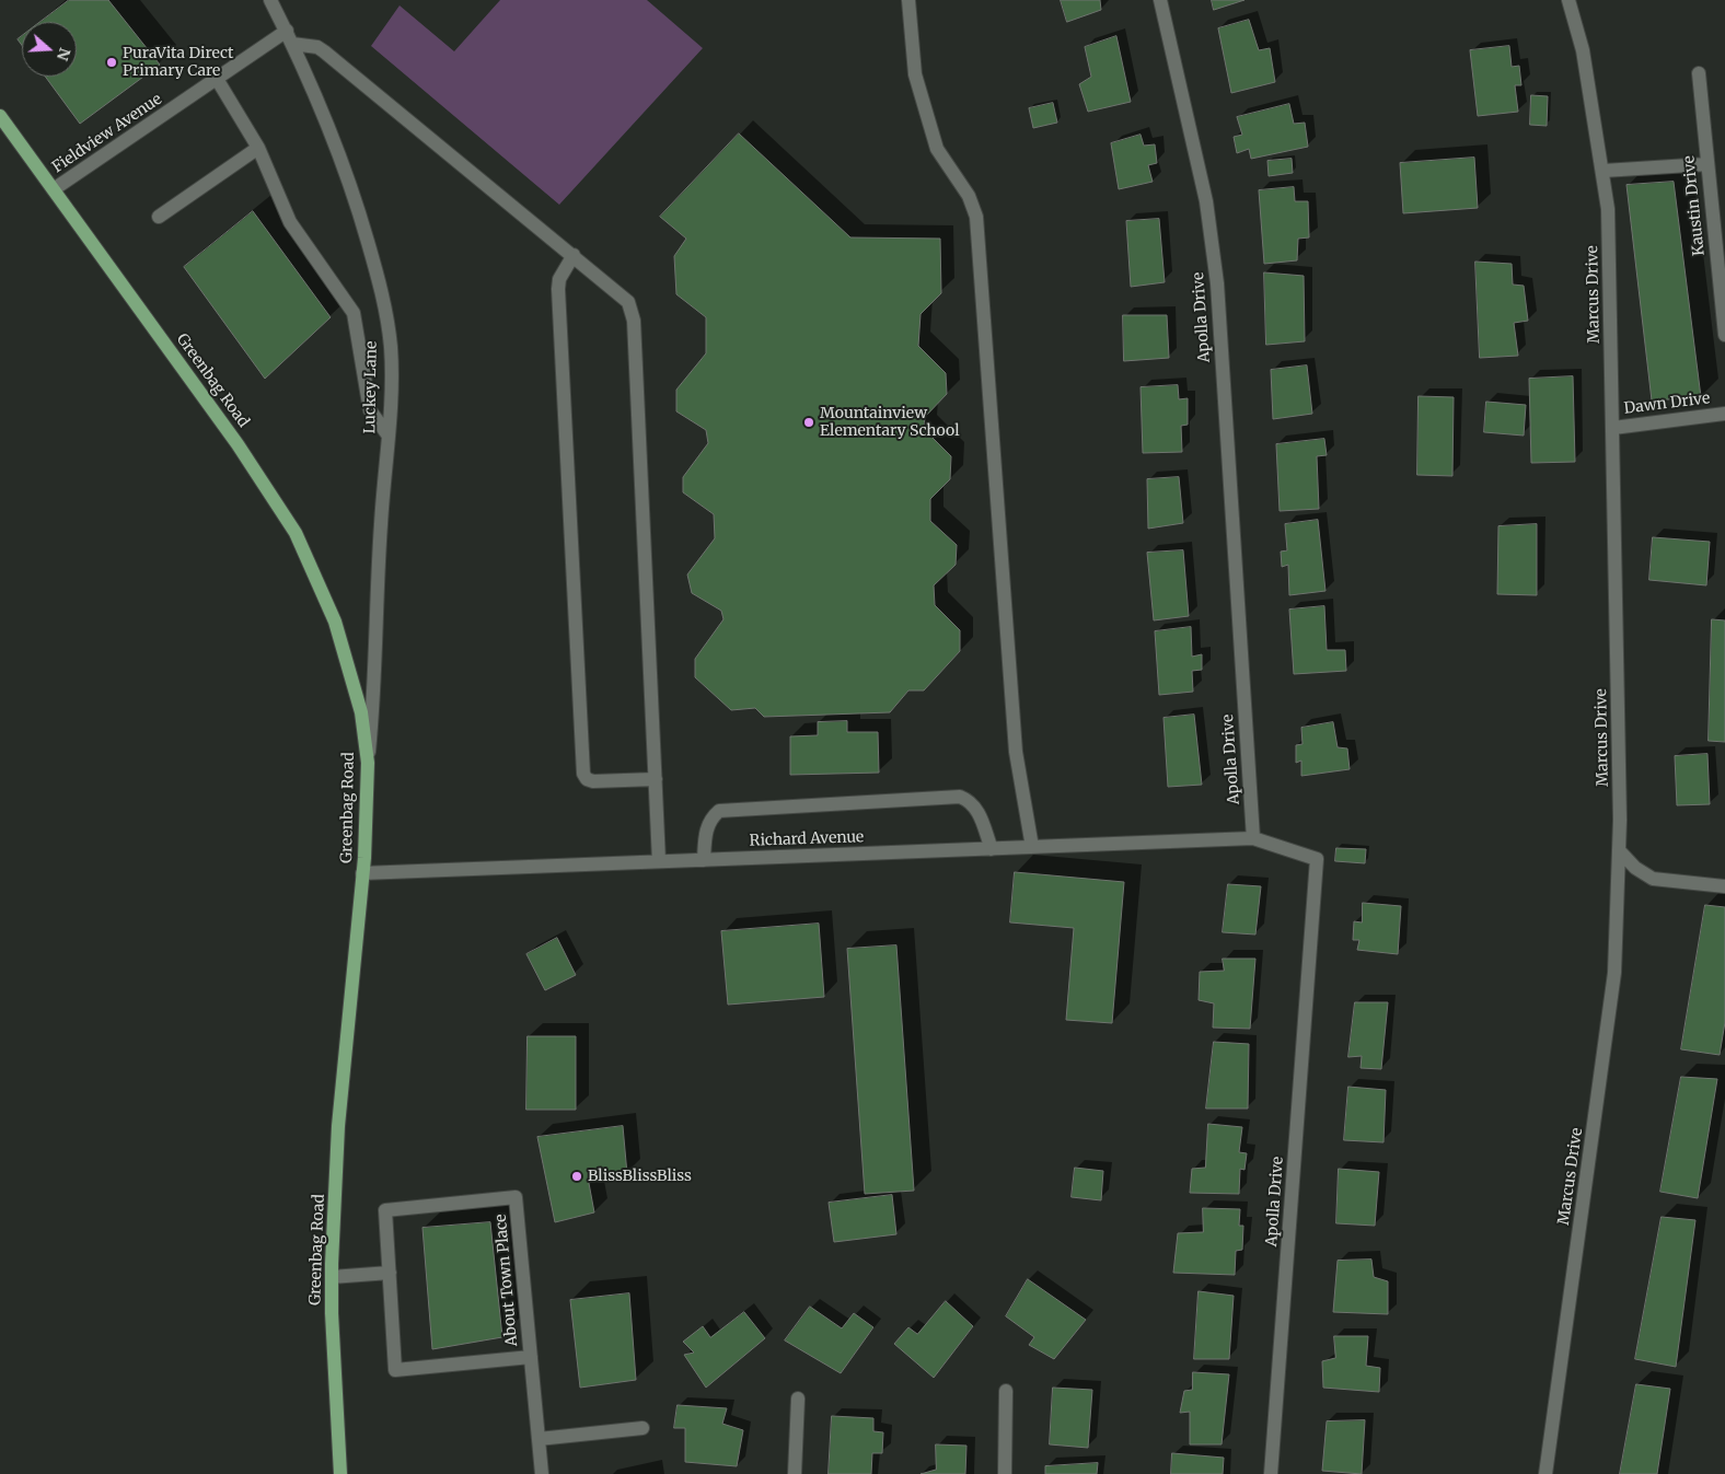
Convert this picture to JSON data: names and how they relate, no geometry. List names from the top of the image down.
{
  "streets": {
    "main road": ["Greenbag Road"],
    "street": [
      "Fieldview Avenue",
      "Kaustin Drive",
      "Marcus Drive",
      "Apolla Drive",
      "Luckey Lane",
      "Dawn Drive",
      "Richard Avenue",
      "About Town Place"
    ]
  },
  "crossings": [
    ["Fieldview Avenue", "Greenbag Road"],
    ["Fieldview Avenue", "Luckey Lane"],
    ["Marcus Drive", "Dawn Drive"],
    ["Apolla Drive", "Richard Avenue"],
    ["Greenbag Road", "Luckey Lane"],
    ["Greenbag Road", "Richard Avenue"]
  ],
  "places": ["PuraVita Direct Primary Care", "Mountainview Elementary School", "BlissBlissBliss"],
  "north": "right"
}
